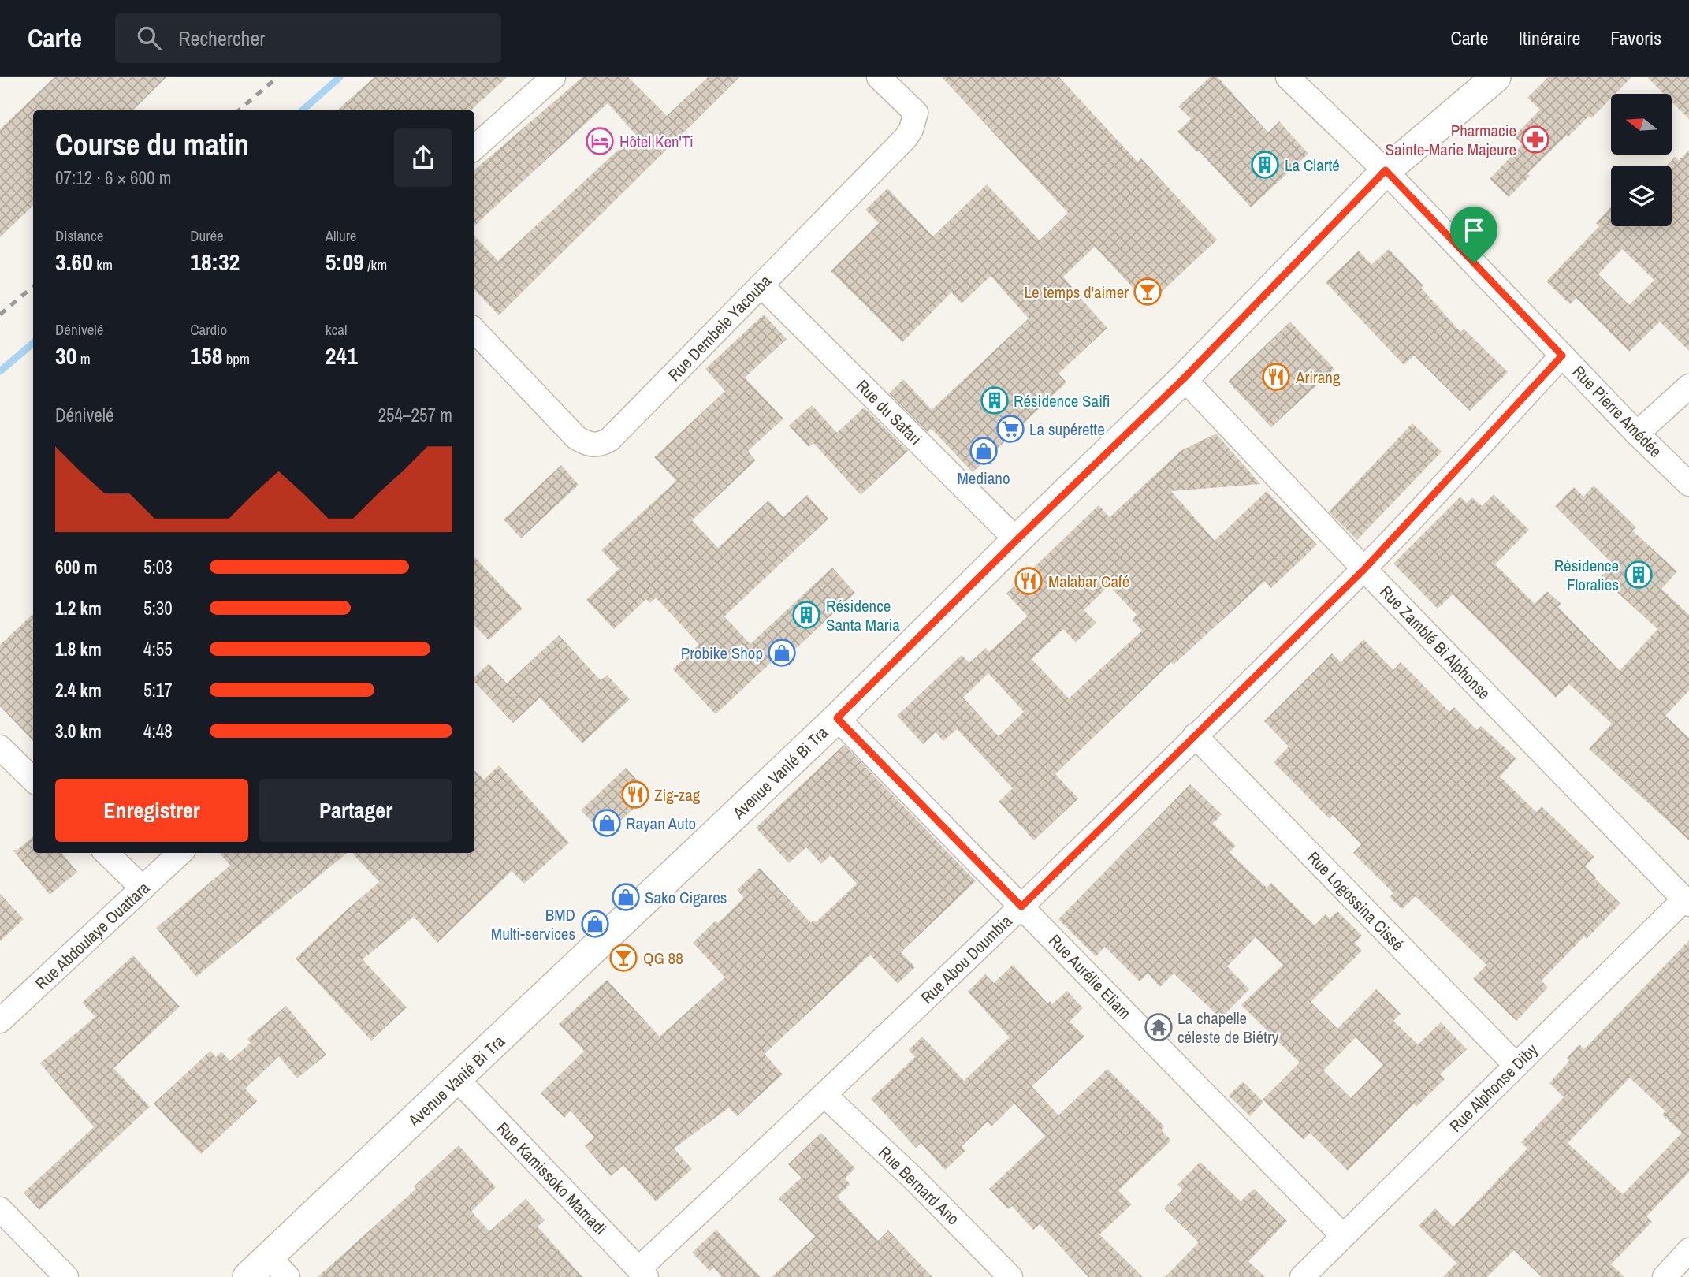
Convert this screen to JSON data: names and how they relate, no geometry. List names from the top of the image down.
{
  "streets": {
    "street": [
      "Rue Dembele Yacouba",
      "Rue Pierre Amédée",
      "Rue du Safari",
      "Rue Zamblé Bi Alphonse",
      "Avenue Vanié Bi Tra",
      "Rue Logossina Cissé",
      "Rue Abdoulaye Ouattara",
      "Rue Abou Doumbia",
      "Rue Aurélie Eliam",
      "Rue Alphonse Diby",
      "Rue Kamissoko Mamadi",
      "Rue Bernard Ano"
    ]
  },
  "crossings": [
    ["Rue Dembele Yacouba", "Rue du Safari"],
    ["Rue Pierre Amédée", "Avenue Vanié Bi Tra"],
    ["Rue Pierre Amédée", "Rue Abou Doumbia"],
    ["Rue du Safari", "Avenue Vanié Bi Tra"],
    ["Rue Zamblé Bi Alphonse", "Avenue Vanié Bi Tra"],
    ["Rue Zamblé Bi Alphonse", "Rue Abou Doumbia"],
    ["Rue Zamblé Bi Alphonse", "Rue Alphonse Diby"],
    ["Avenue Vanié Bi Tra", "Rue Aurélie Eliam"],
    ["Avenue Vanié Bi Tra", "Rue Kamissoko Mamadi"],
    ["Rue Logossina Cissé", "Rue Abou Doumbia"],
    ["Rue Logossina Cissé", "Rue Alphonse Diby"],
    ["Rue Abou Doumbia", "Rue Aurélie Eliam"],
    ["Rue Abou Doumbia", "Rue Kamissoko Mamadi"],
    ["Rue Abou Doumbia", "Rue Bernard Ano"],
    ["Rue Aurélie Eliam", "Rue Alphonse Diby"]
  ],
  "places": {
    "pharmacy": ["Pharmacie Sainte-Marie Majeure"],
    "hotel": ["Hôtel Ken'Ti"],
    "building": [
      "La Clarté",
      "Résidence Saifi",
      "Résidence Floralies",
      "Résidence Santa Maria"
    ],
    "bar": ["Le temps d'aimer", "QG 88"],
    "restaurant": ["Arirang", "Malabar Café", "Zig-zag"],
    "supermarket": ["La supérette"],
    "shop": [
      "Mediano",
      "Probike Shop",
      "Rayan Auto",
      "Sako Cigares",
      "BMD Multi-services"
    ],
    "temple": ["La chapelle céleste de Biétry"]
  },
  "north": "left",
  "page": {
    "header": "Carte",
    "search": "Rechercher",
    "nav": ["Carte", "Itinéraire", "Favoris"],
    "heading": ["Course du matin", "07:12 · 6 × 600 m"],
    "stats": [
      ["Distance", "3.60 km"],
      ["Durée", "18:32"],
      ["Allure", "5:09 /km"],
      ["Dénivelé", "30 m"],
      ["Cardio", "158 bpm"],
      ["kcal", "241"]
    ],
    "chart": ["Dénivelé", "254–257 m"],
    "list": [
      {
        "name": "600 m",
        "note": "5:03"
      },
      {
        "name": "1.2 km",
        "note": "5:30"
      },
      {
        "name": "1.8 km",
        "note": "4:55"
      },
      {
        "name": "2.4 km",
        "note": "5:17"
      },
      {
        "name": "3.0 km",
        "note": "4:48"
      }
    ],
    "buttons": ["Enregistrer", "Partager"]
  }
}
